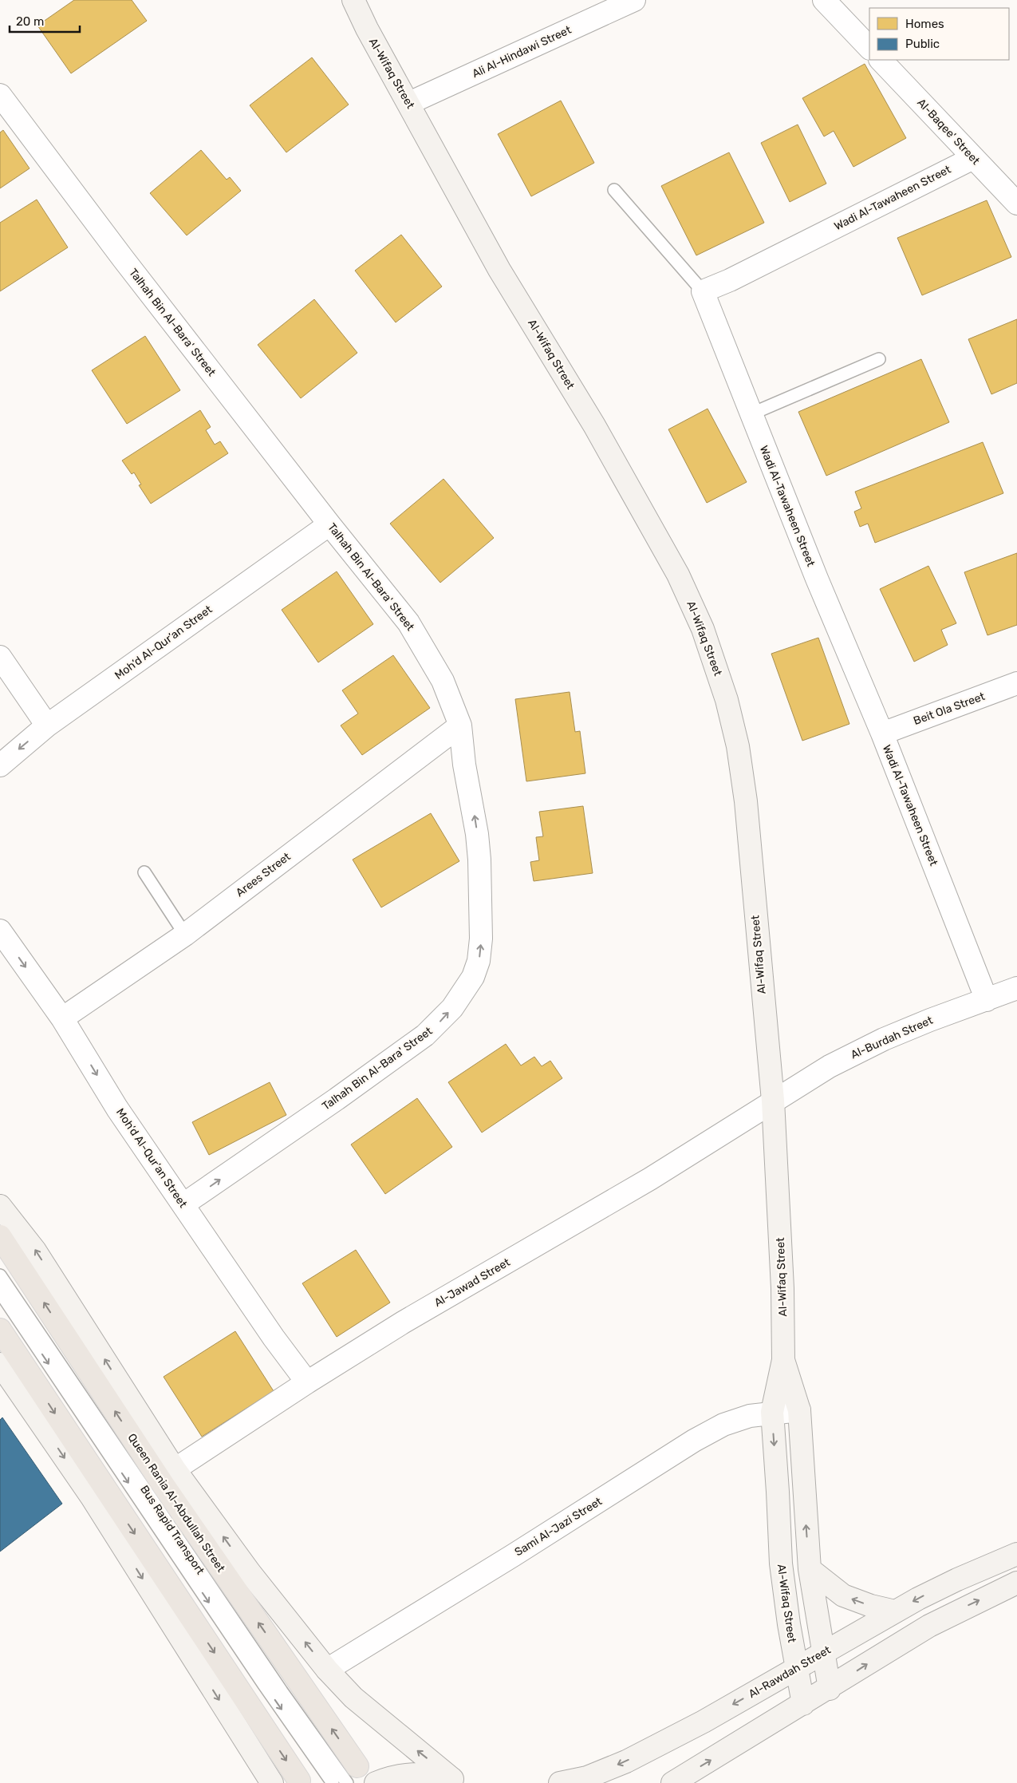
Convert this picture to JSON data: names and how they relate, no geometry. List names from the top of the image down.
{
  "streets": {
    "main road": ["Queen Rania Al-Abdullah Street"],
    "street": [
      "Ali Al-Hindawi Street",
      "Al-Wifaq Street",
      "Al-Baqee' Street",
      "Wadi Al-Tawaheen Street",
      "Talhah Bin Al-Bara' Street",
      "Moh’d Al-Qur’an Street",
      "Beit Ola Street",
      "Arees Street",
      "Al-Burdah Street",
      "Al-Jawad Street",
      "Sami Al-Jazi Street",
      "Al-Rawdah Street"
    ],
    "lane": ["Bus Rapid Transport"]
  },
  "crossings": [
    ["Ali Al-Hindawi Street", "Al-Wifaq Street"],
    ["Al-Wifaq Street", "Al-Burdah Street"],
    ["Al-Wifaq Street", "Al-Jawad Street"],
    ["Al-Wifaq Street", "Sami Al-Jazi Street"],
    ["Al-Wifaq Street", "Al-Rawdah Street"],
    ["Al-Baqee' Street", "Wadi Al-Tawaheen Street"],
    ["Wadi Al-Tawaheen Street", "Beit Ola Street"],
    ["Wadi Al-Tawaheen Street", "Al-Burdah Street"],
    ["Talhah Bin Al-Bara' Street", "Moh’d Al-Qur’an Street"],
    ["Talhah Bin Al-Bara' Street", "Arees Street"],
    ["Moh’d Al-Qur’an Street", "Arees Street"],
    ["Moh’d Al-Qur’an Street", "Al-Jawad Street"],
    ["Al-Burdah Street", "Al-Jawad Street"],
    ["Queen Rania Al-Abdullah Street", "Bus Rapid Transport"]
  ],
  "one_way": ["Talhah Bin Al-Bara' Street", "Moh’d Al-Qur’an Street"],
  "legend": ["Homes", "Public"],
  "scale_bar": "20 m"
}
